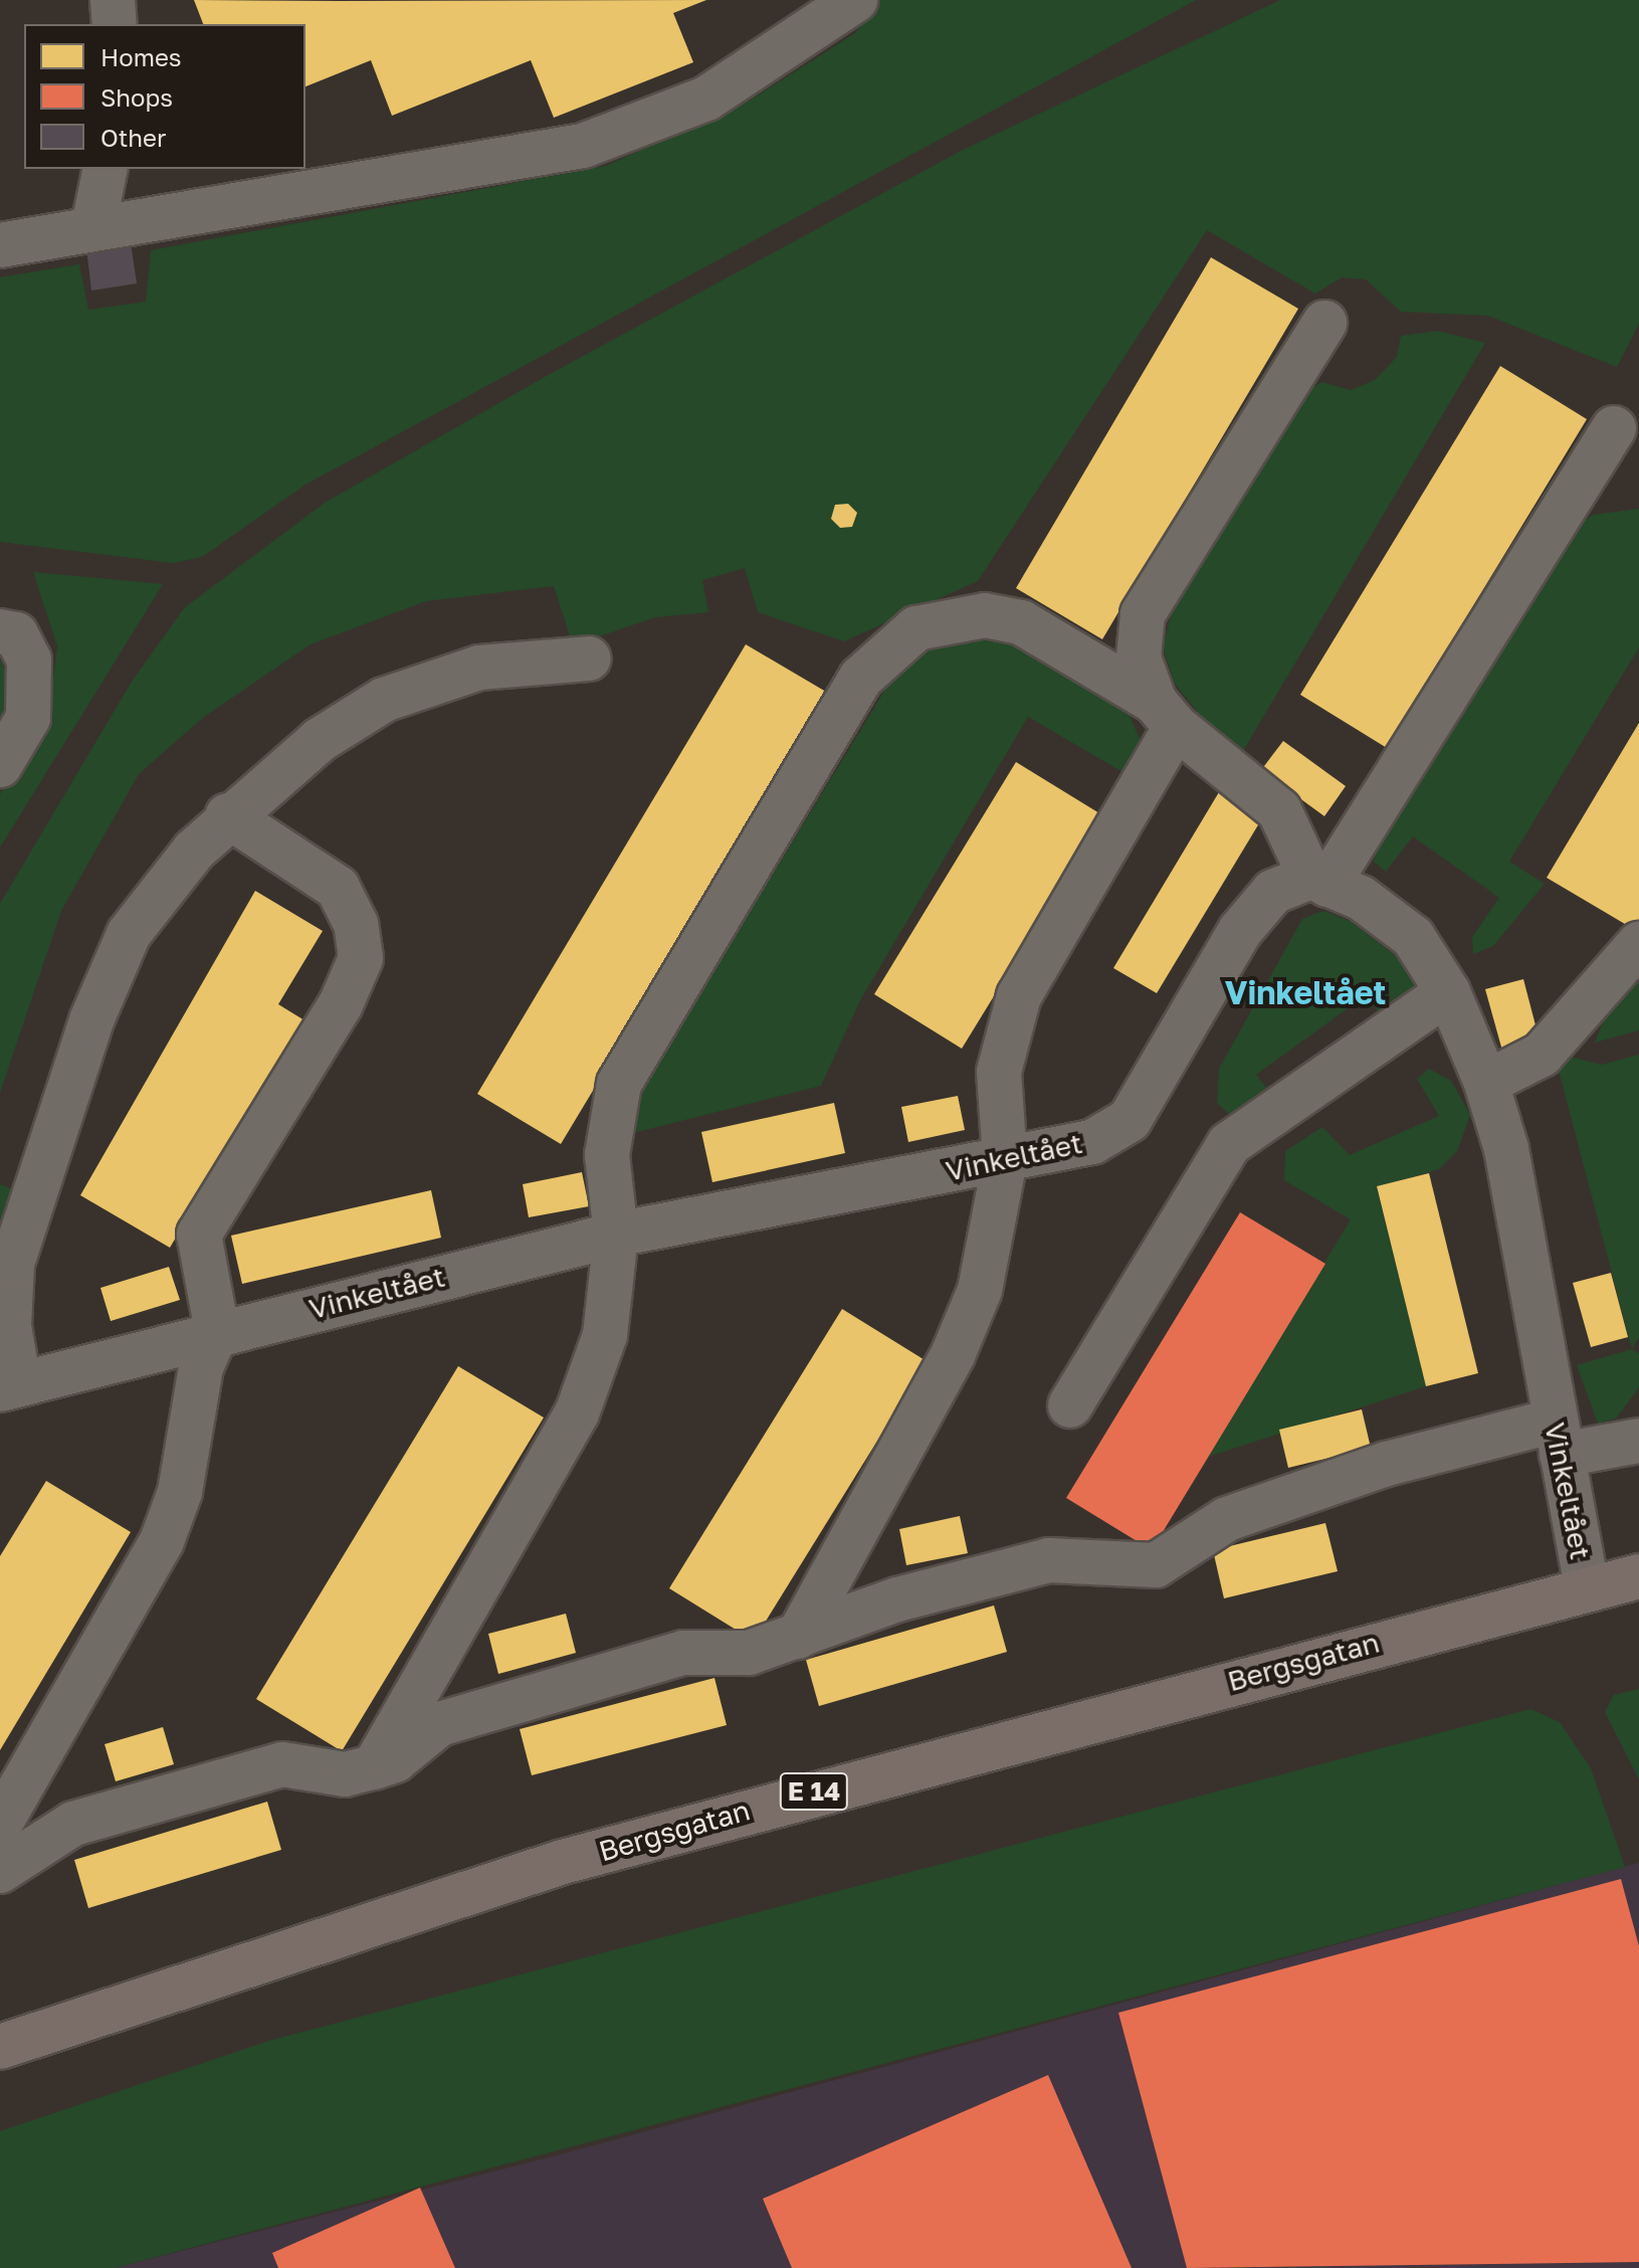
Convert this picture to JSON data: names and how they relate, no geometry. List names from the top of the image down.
{
  "streets": {
    "highway": ["Bergsgatan", "E 14"],
    "street": ["Vinkeltået"]
  },
  "crossings": [
    ["Vinkeltået", "Bergsgatan"]
  ],
  "districts": ["Vinkeltået"],
  "legend": ["Homes", "Shops", "Other"]
}
